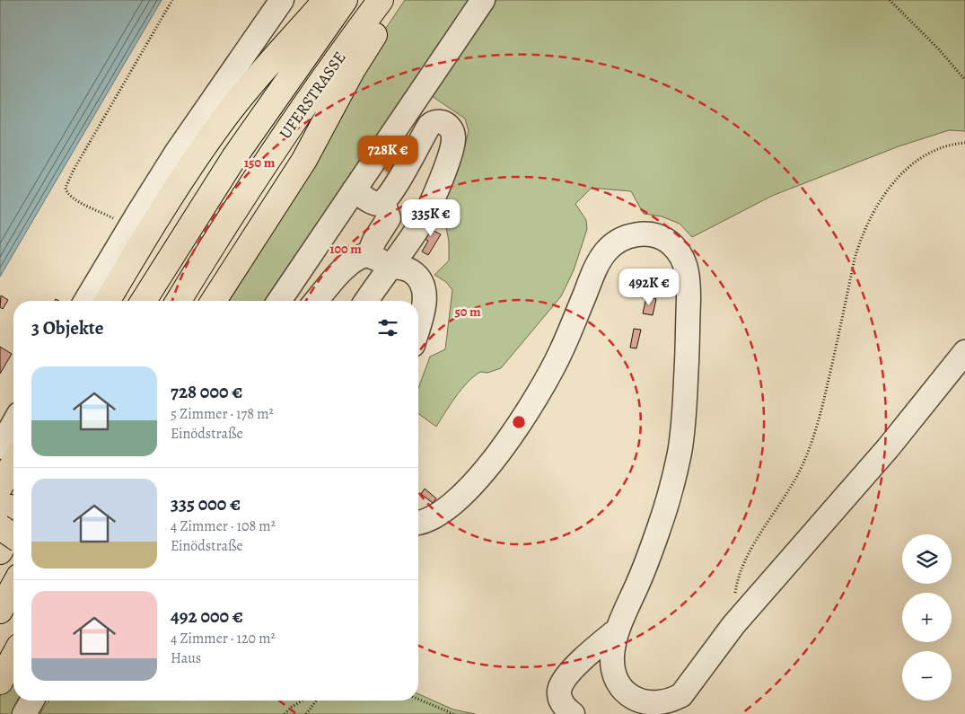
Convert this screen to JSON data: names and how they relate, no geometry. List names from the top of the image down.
{
  "streets": {
    "main road": ["UFERSTRASSE"]
  },
  "page": {
    "price": ["728K €", "335K €", "492K €"],
    "heading": "3 Objekte",
    "list": [
      {
        "name": "728 000 €",
        "note": "5 Zimmer · 178 m² · Einödstraße"
      },
      {
        "name": "335 000 €",
        "note": "4 Zimmer · 108 m² · Einödstraße"
      },
      {
        "name": "492 000 €",
        "note": "4 Zimmer · 120 m² · Haus"
      }
    ],
    "map_buttons": ["+", "−"]
  },
  "rings": ["150 m", "100 m", "50 m"]
}
